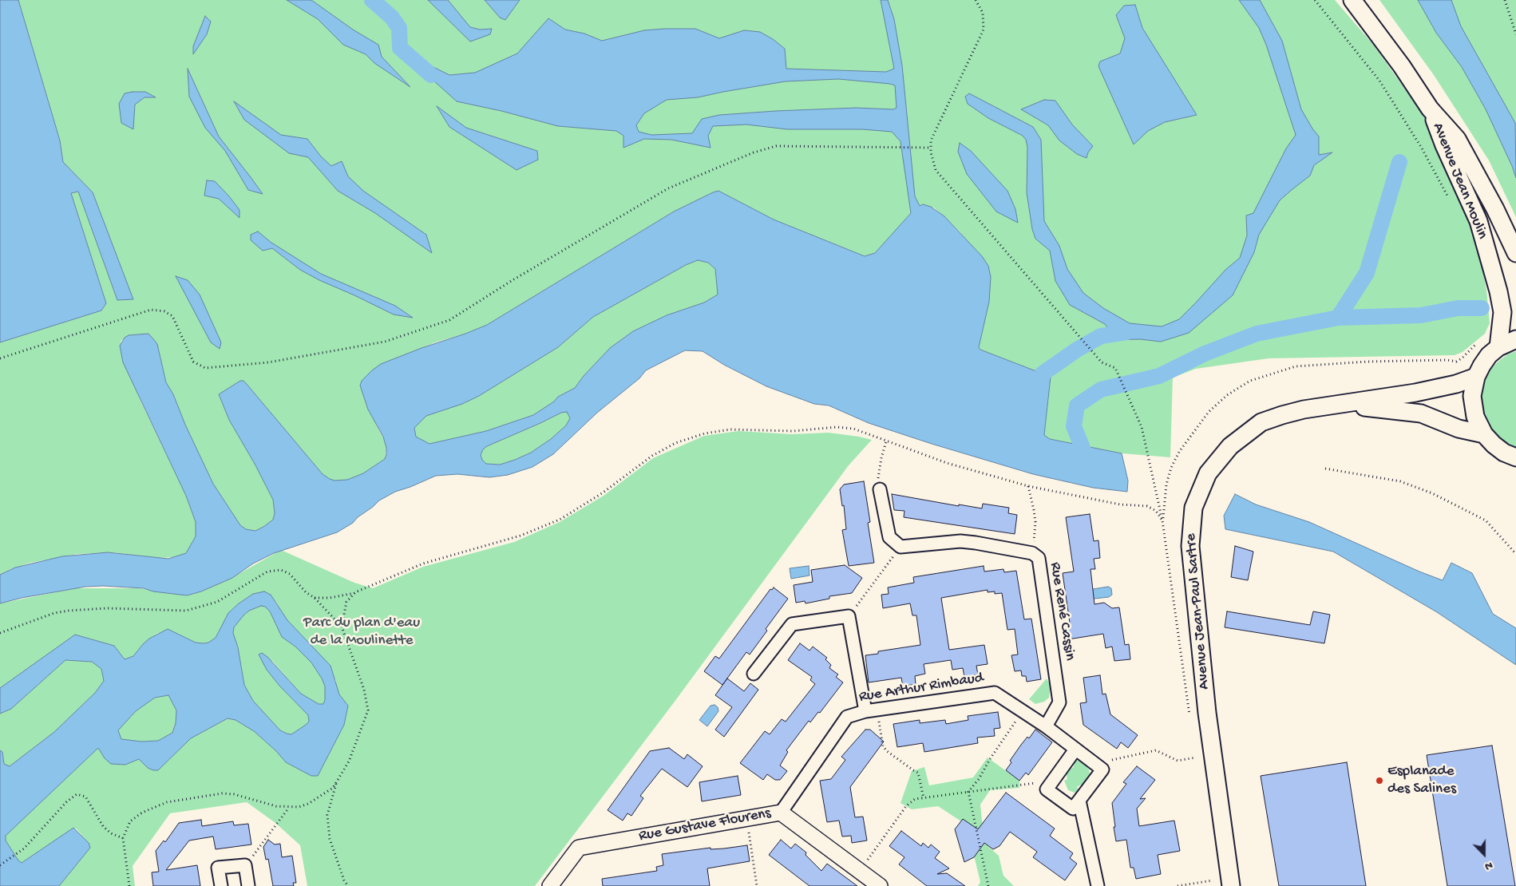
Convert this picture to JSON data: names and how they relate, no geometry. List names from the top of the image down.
{
  "streets": {
    "main road": ["Avenue Jean Moulin", "Avenue Jean-Paul Sartre"],
    "street": ["Rue René Cassin", "Rue Arthur Rimbaud", "Rue Gustave Flourens"]
  },
  "crossings": [
    ["Rue René Cassin", "Rue Arthur Rimbaud"],
    ["Rue Arthur Rimbaud", "Rue Gustave Flourens"]
  ],
  "parks": ["Parc du plan d'eau de la Moulinette"],
  "places": ["Esplanade des Salines"],
  "north": "bottom"
}
